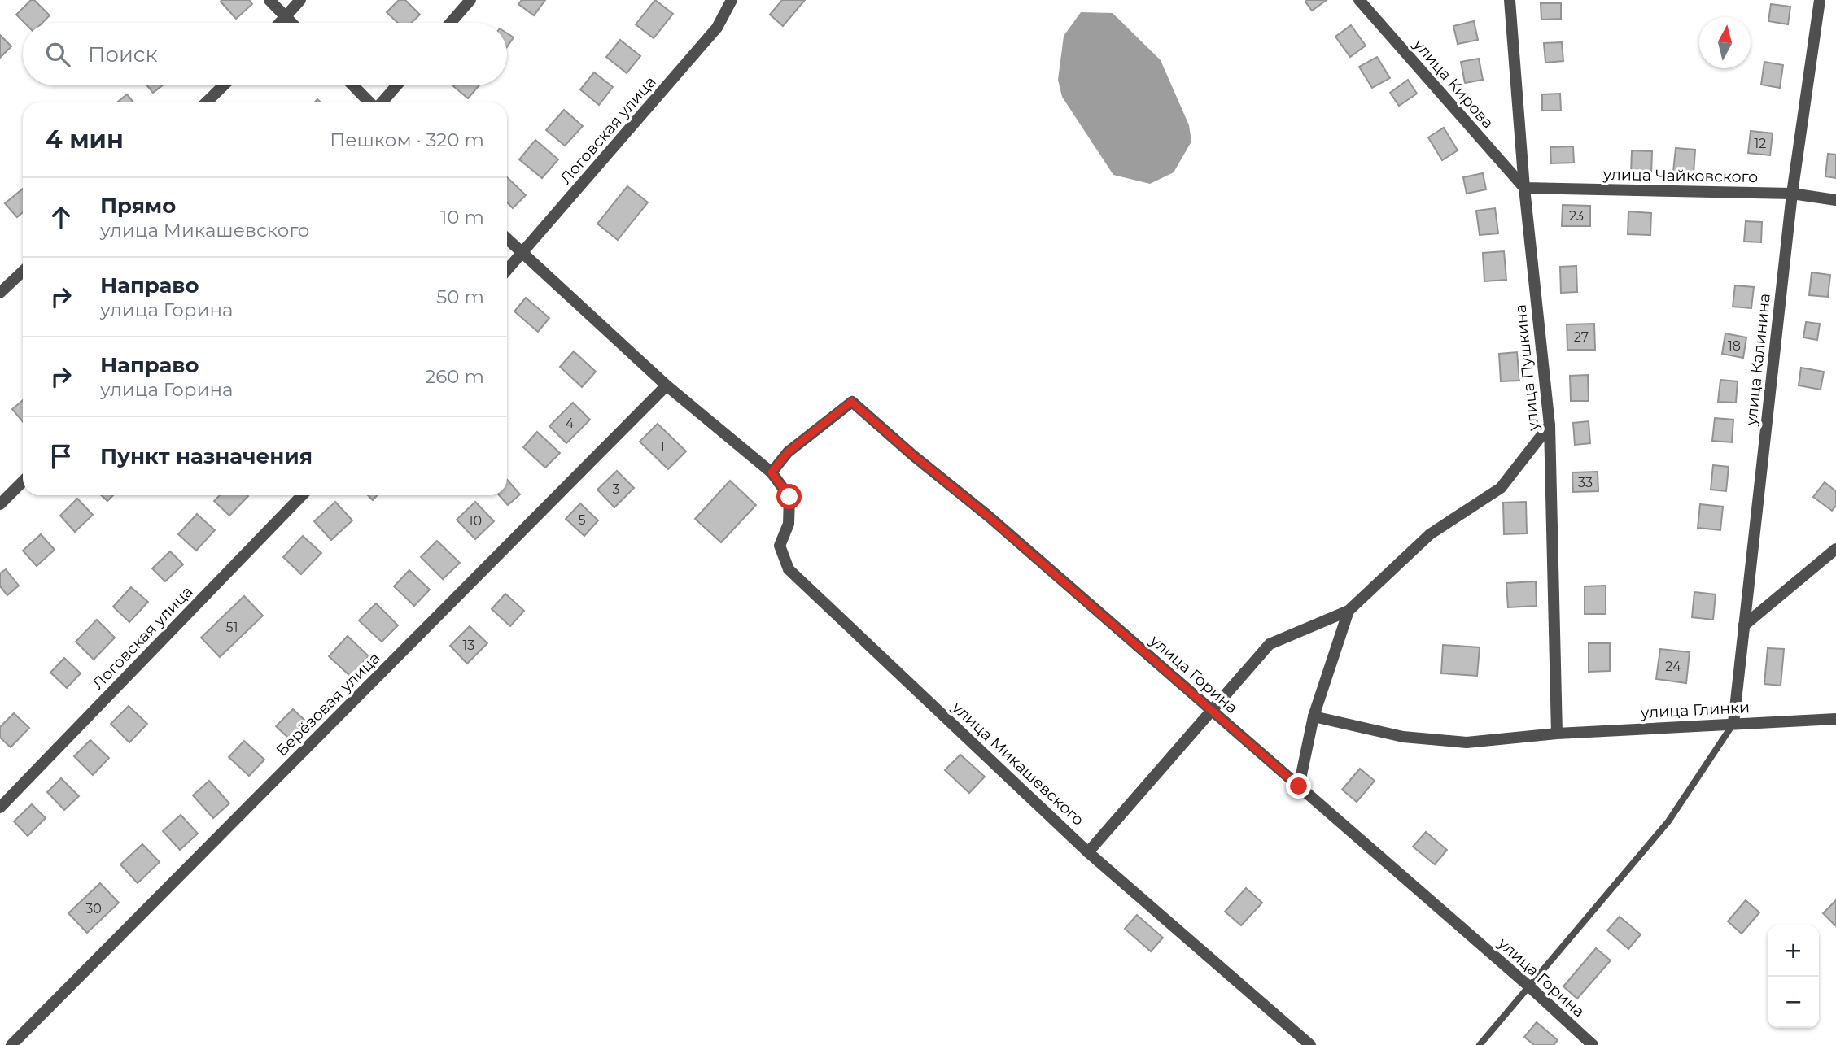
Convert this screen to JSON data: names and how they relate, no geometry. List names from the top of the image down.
{
  "streets": {
    "street": [
      "улица Кирова",
      "Логовская улица",
      "улица Чайковского",
      "улица Калинина",
      "улица Пушкина",
      "улица Горина",
      "Берёзовая улица",
      "улица Глинки",
      "улица Микашевского"
    ]
  },
  "crossings": [
    ["улица Кирова", "улица Чайковского"],
    ["улица Кирова", "улица Пушкина"],
    ["Логовская улица", "улица Микашевского"],
    ["улица Чайковского", "улица Калинина"],
    ["улица Чайковского", "улица Пушкина"],
    ["улица Калинина", "улица Глинки"],
    ["улица Пушкина", "улица Глинки"],
    ["улица Горина", "улица Микашевского"],
    ["Берёзовая улица", "улица Микашевского"]
  ],
  "house_numbers": [
    "12",
    "23",
    "27",
    "18",
    "4",
    "1",
    "33",
    "3",
    "5",
    "10",
    "51",
    "13",
    "24",
    "30"
  ],
  "north": "top",
  "page": {
    "search": "Поиск",
    "heading": ["4 мин", "Пешком · 320 m"],
    "list": [
      ["Прямо", "улица Микашевского", "10 m"],
      ["Направо", "улица Горина", "50 m"],
      ["Направо", "улица Горина", "260 m"],
      "Пункт назначения"
    ],
    "map_buttons": ["+", "−"]
  }
}
